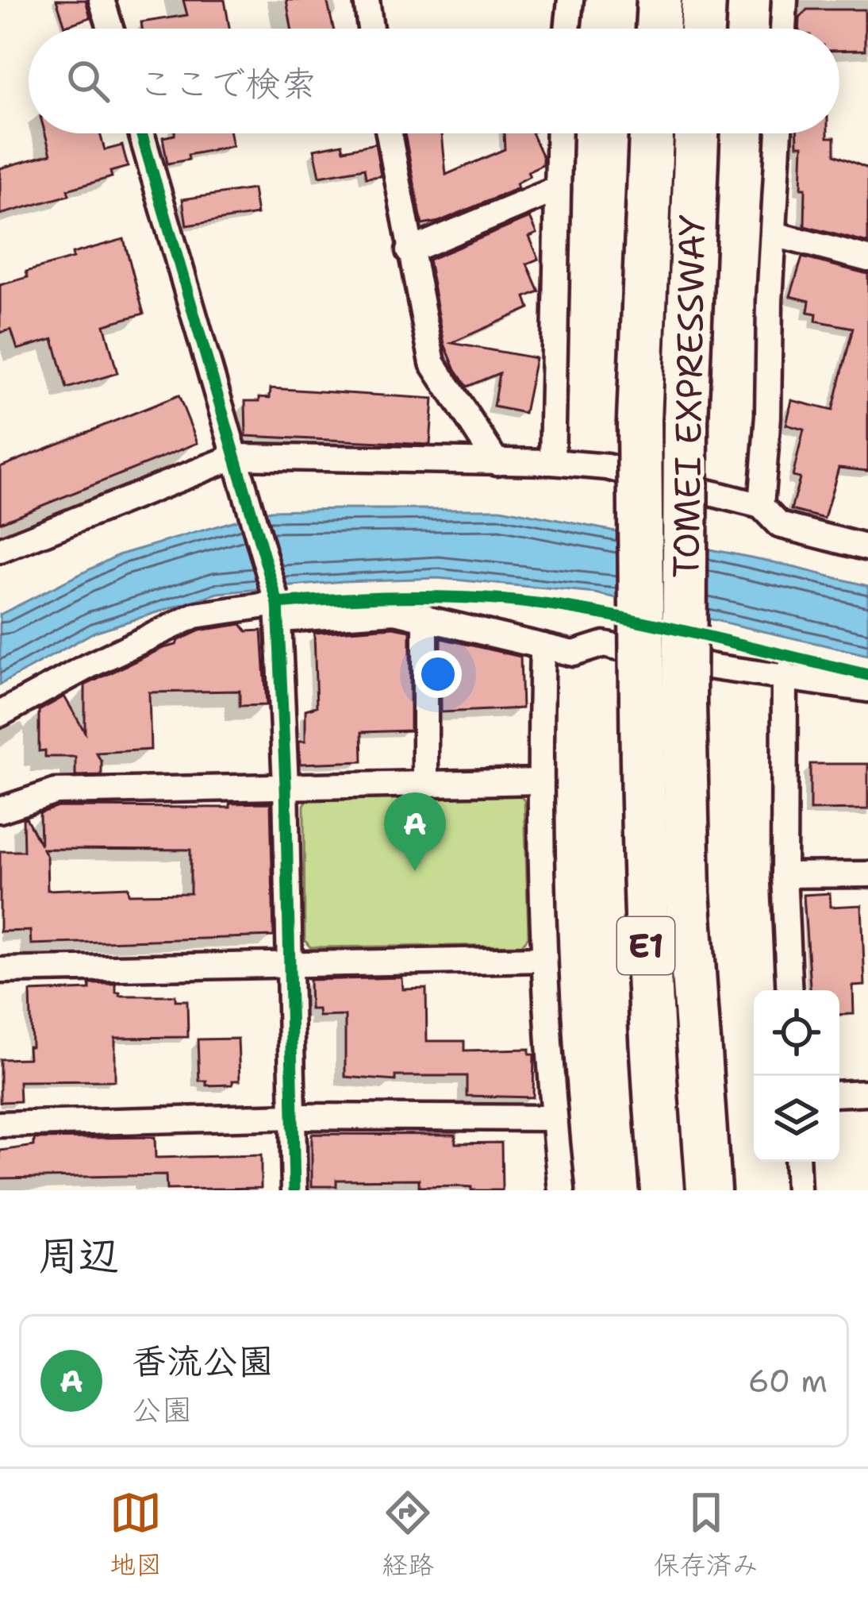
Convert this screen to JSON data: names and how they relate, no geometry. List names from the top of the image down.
{
  "streets": {
    "highway": ["TOMEI EXPRESSWAY", "E1"]
  },
  "page": {
    "search": "ここで検索",
    "pins": "A",
    "heading": "周辺",
    "list": [
      {
        "mark": "A",
        "name": "香流公園",
        "note": "公園",
        "value": "60 m"
      }
    ],
    "nav": ["地図", "経路", "保存済み"]
  }
}
